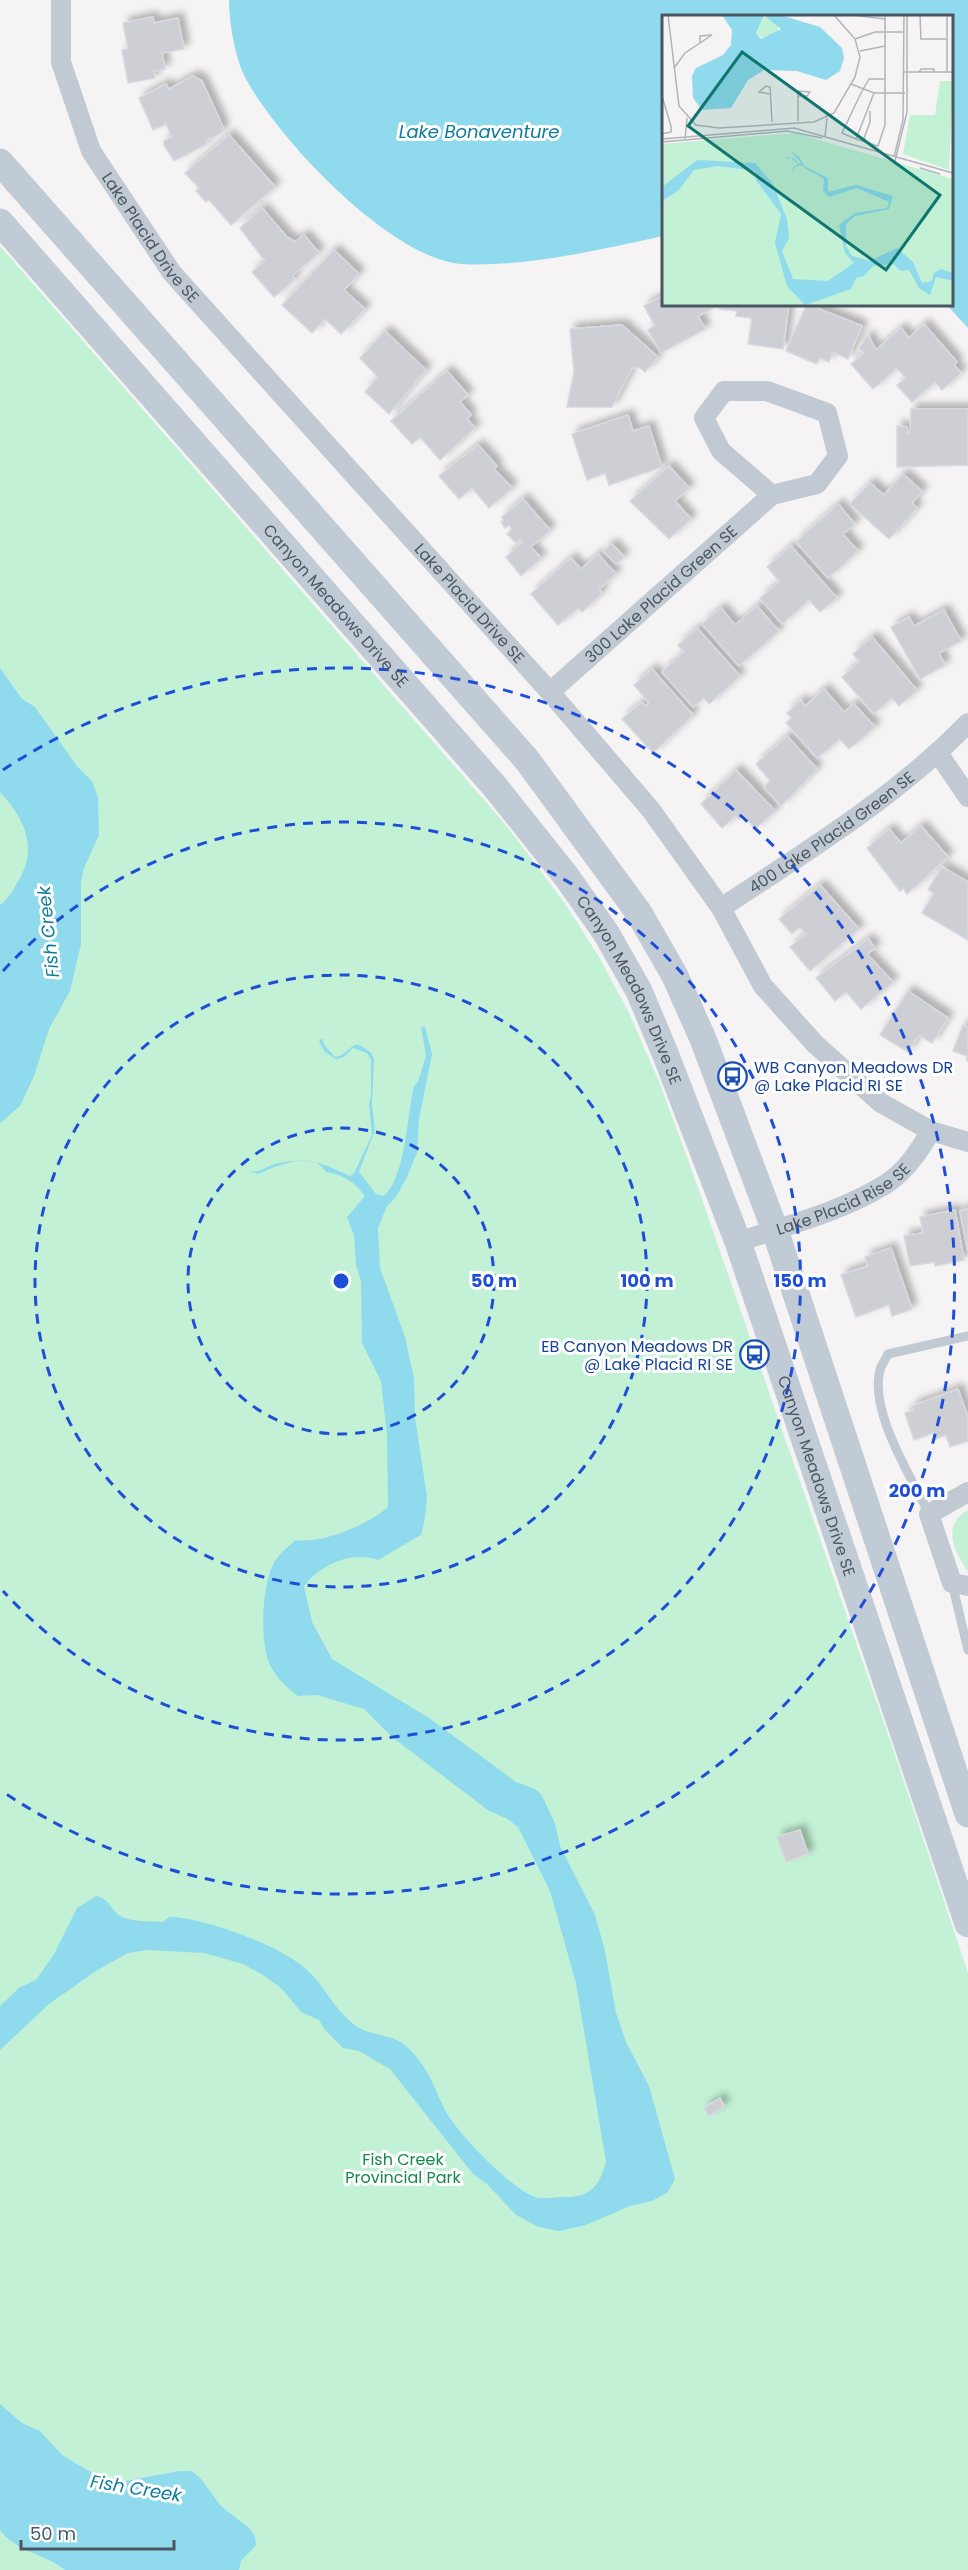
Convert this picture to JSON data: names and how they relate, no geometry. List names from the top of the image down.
{
  "streets": {
    "main road": ["Canyon Meadows Drive SE"],
    "street": [
      "Lake Placid Drive SE",
      "300 Lake Placid Green SE",
      "400 Lake Placid Green SE",
      "Lake Placid Rise SE"
    ]
  },
  "crossings": [
    ["Lake Placid Drive SE", "300 Lake Placid Green SE"],
    ["Lake Placid Drive SE", "400 Lake Placid Green SE"],
    ["Lake Placid Drive SE", "Lake Placid Rise SE"],
    ["Canyon Meadows Drive SE", "Lake Placid Rise SE"]
  ],
  "water": ["Lake Bonaventure", "Fish Creek"],
  "parks": ["Fish Creek Provincial Park"],
  "places": {
    "bus stop": ["WB Canyon Meadows DR @ Lake Placid RI SE", "EB Canyon Meadows DR @ Lake Placid RI SE"]
  },
  "scale_bar": "50 m",
  "rings": [
    "50 m",
    "100 m",
    "150 m",
    "200 m"
  ]
}
